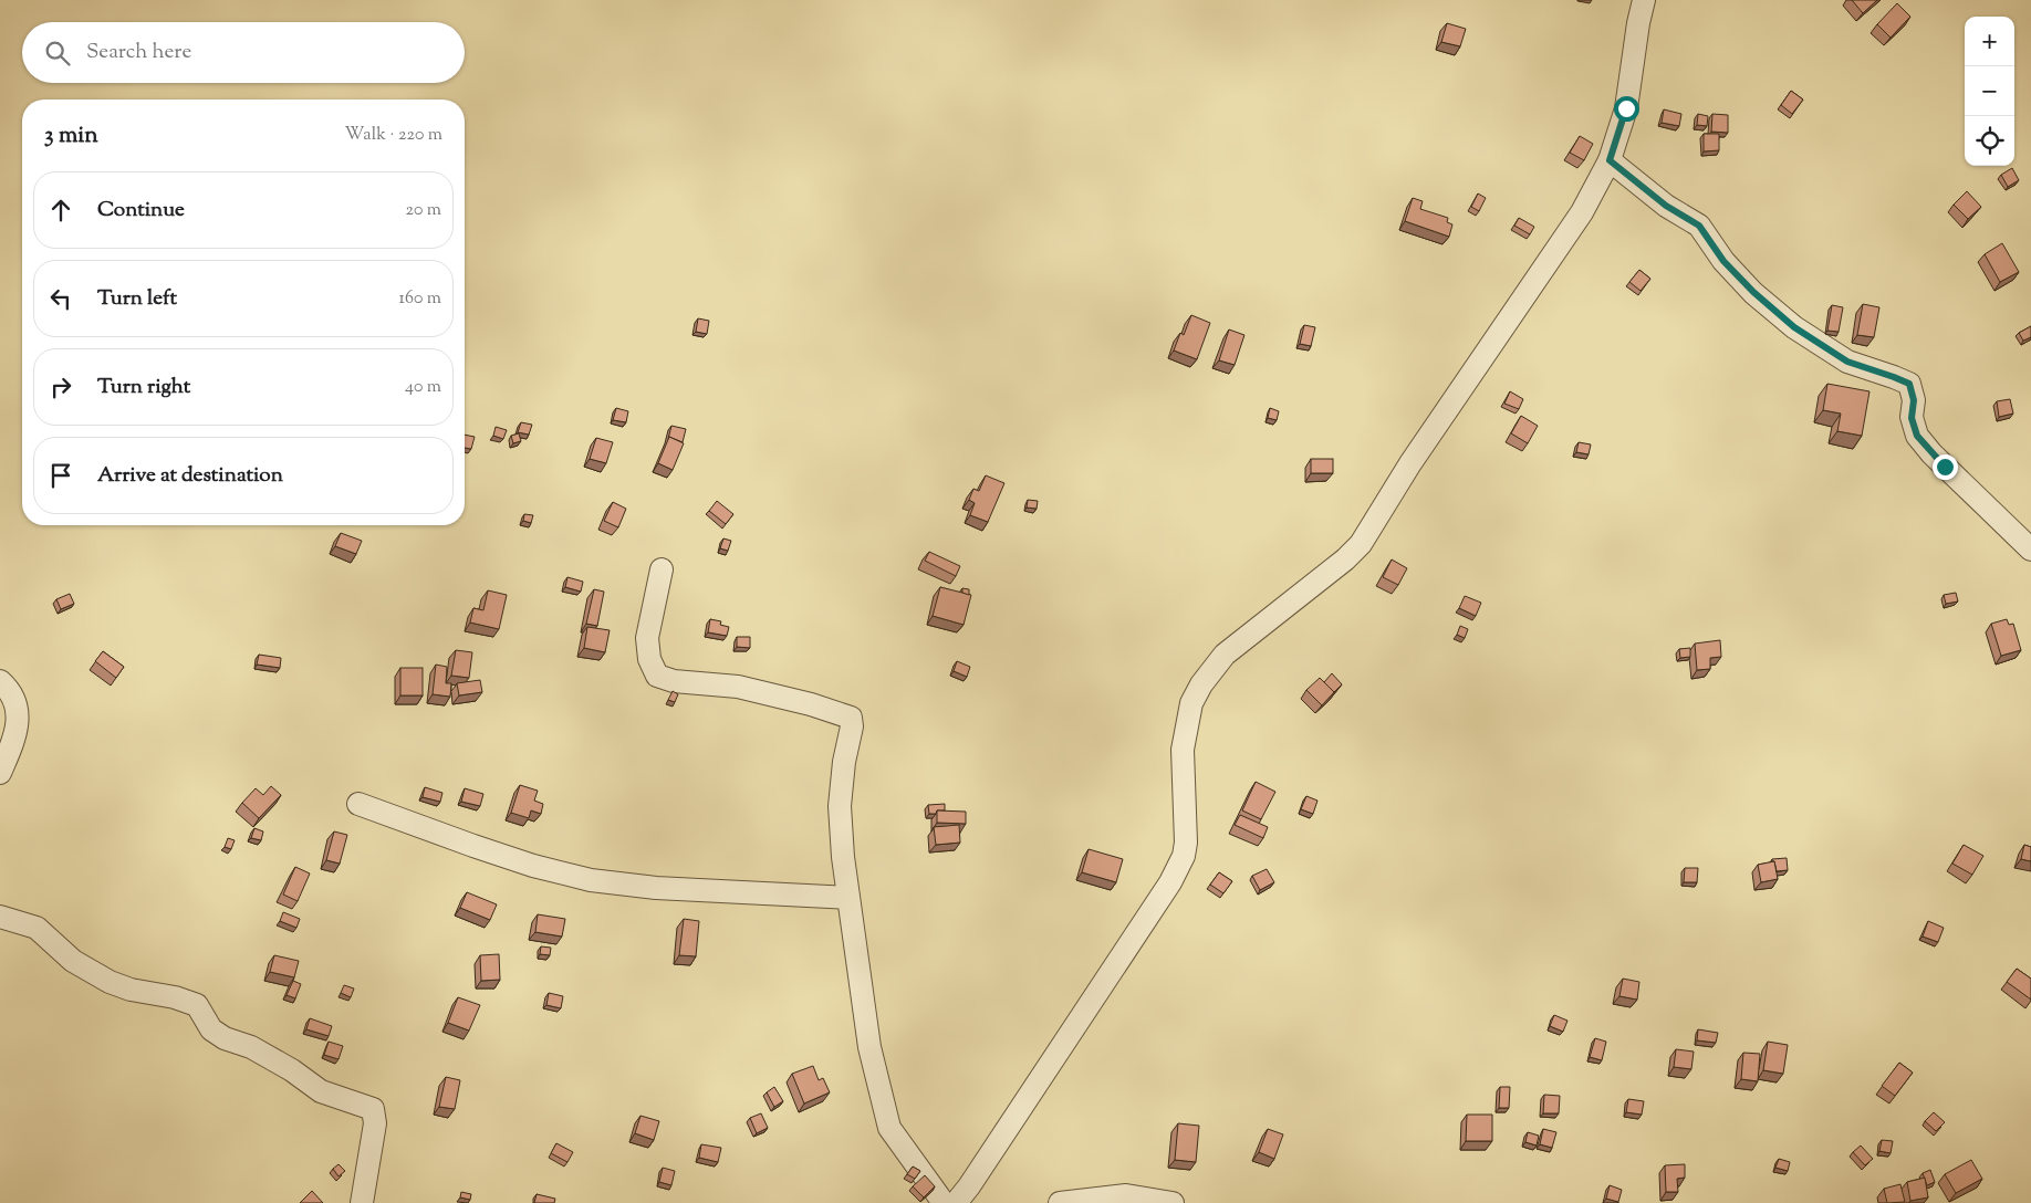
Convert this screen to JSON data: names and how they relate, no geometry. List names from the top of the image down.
{
  "page": {
    "map_buttons": ["+", "−"],
    "search": "Search here",
    "heading": ["3 min", "Walk · 220 m"],
    "list": [
      ["Continue", "20 m"],
      ["Turn left", "160 m"],
      ["Turn right", "40 m"],
      "Arrive at destination"
    ]
  }
}
